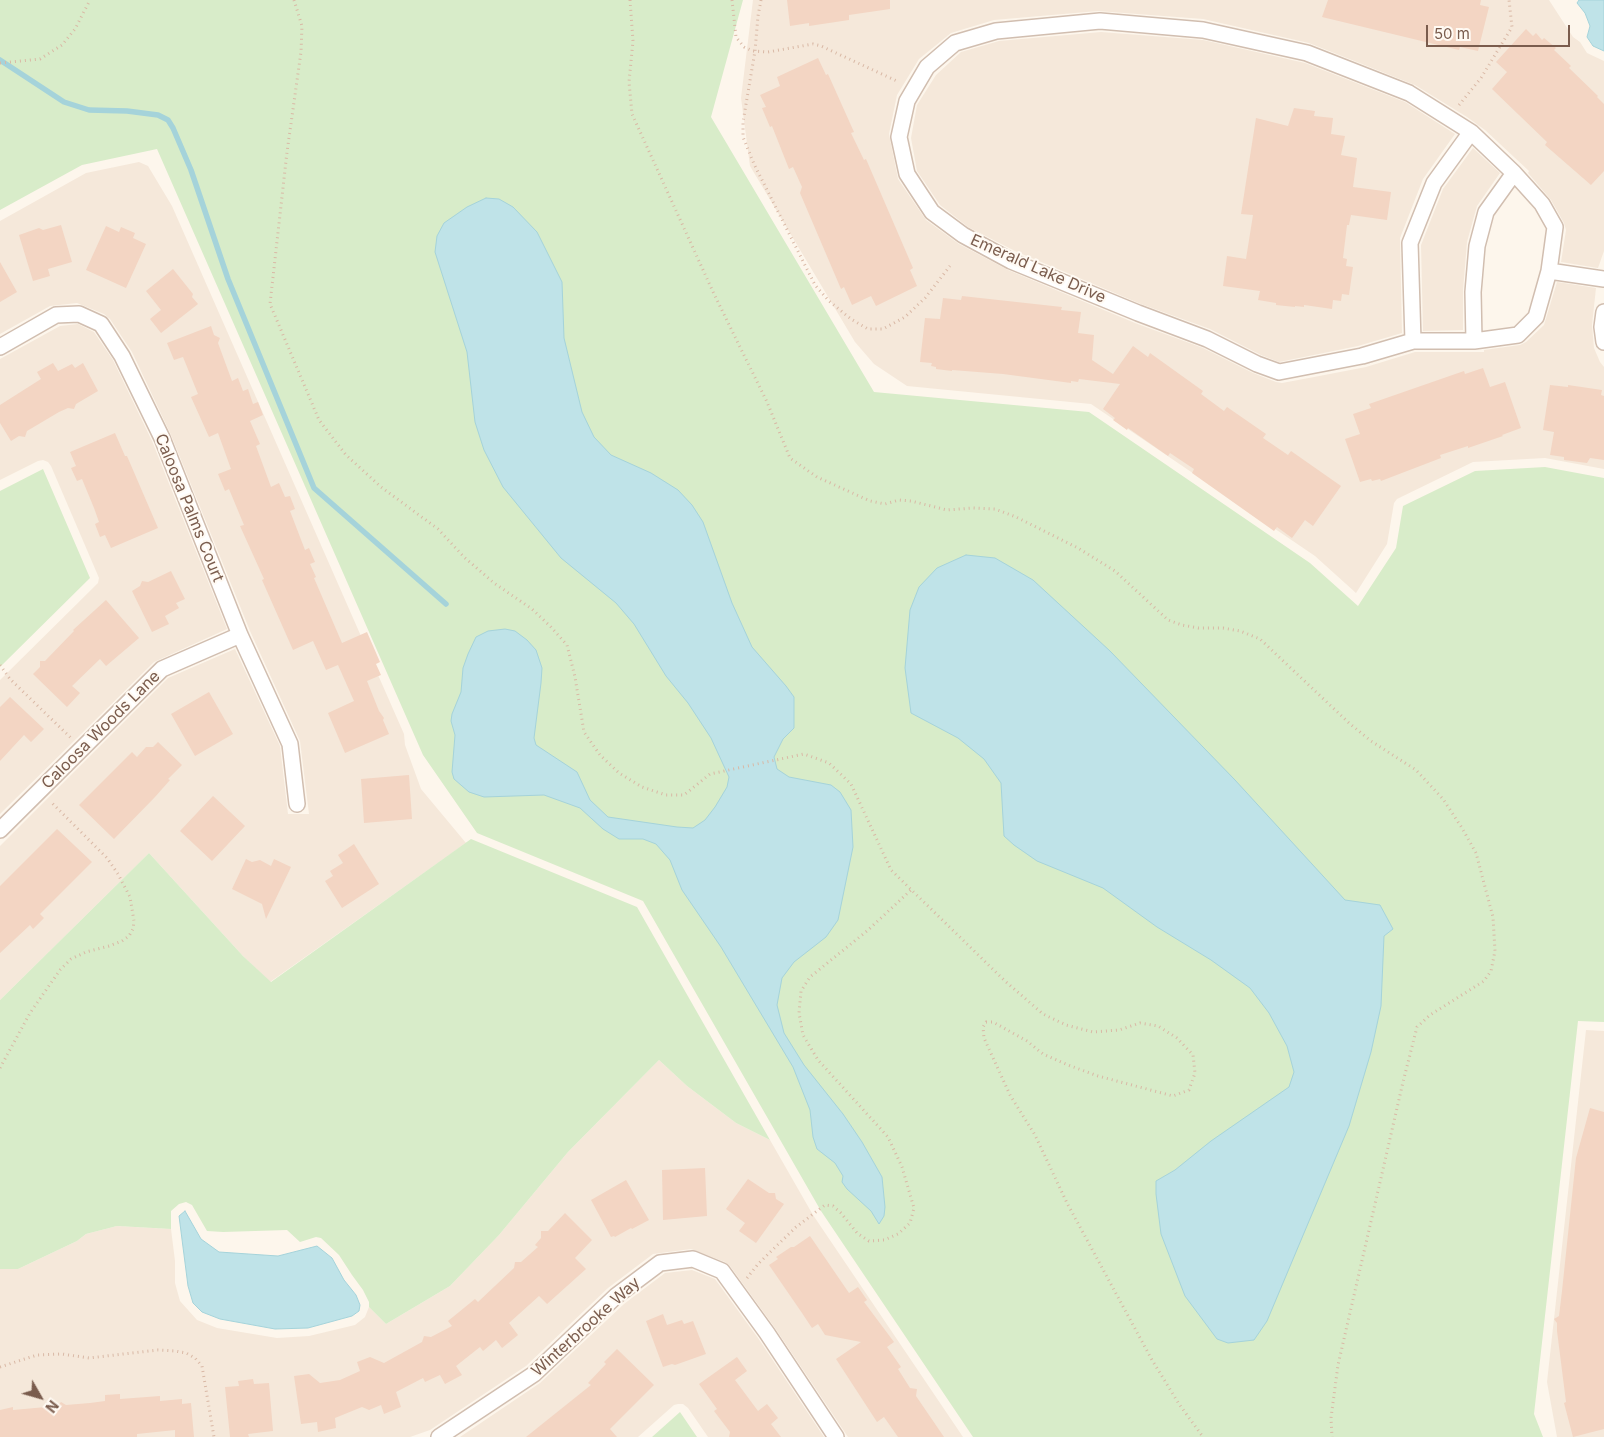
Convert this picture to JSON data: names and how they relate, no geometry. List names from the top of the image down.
{
  "streets": {
    "street": [
      "Emerald Lake Drive",
      "Caloosa Palms Court",
      "Caloosa Woods Lane",
      "Winterbrooke Way"
    ]
  },
  "crossings": [
    ["Caloosa Palms Court", "Caloosa Woods Lane"]
  ],
  "scale_bar": "50 m",
  "north": "bottom right"
}
